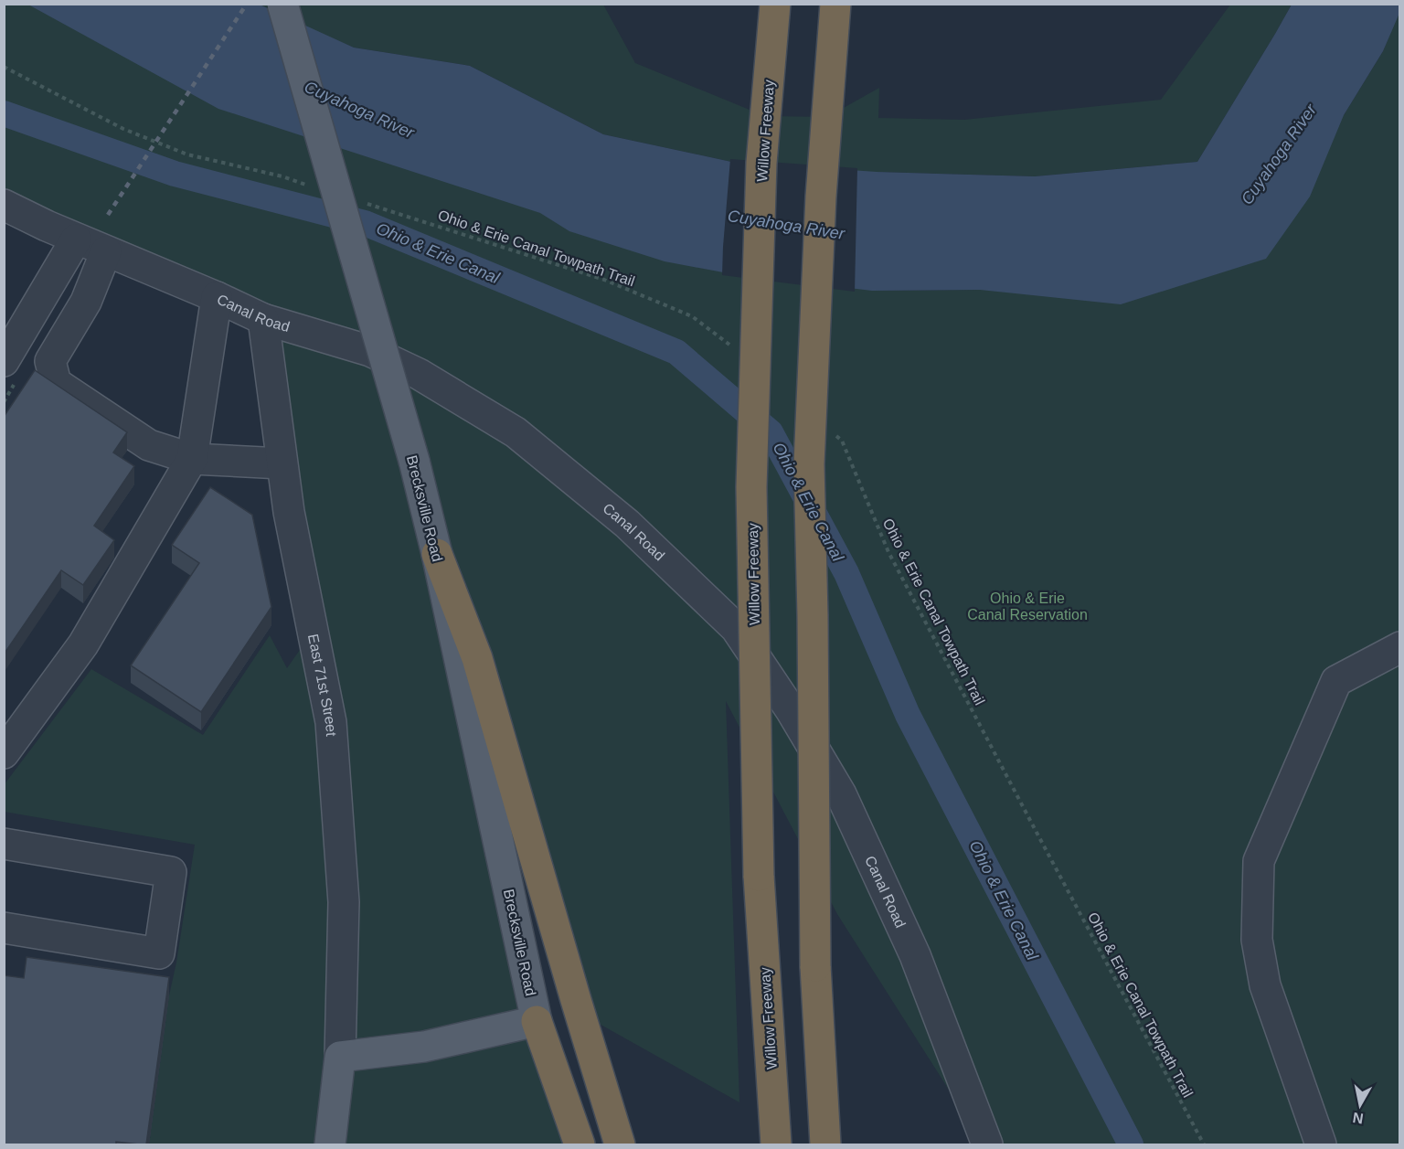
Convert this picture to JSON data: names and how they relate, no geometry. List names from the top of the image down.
{
  "streets": {
    "highway": ["Willow Freeway"],
    "main road": ["Brecksville Road", "East 71st Street"],
    "street": ["Canal Road"],
    "path": ["Ohio & Erie Canal Towpath Trail"]
  },
  "crossings": [
    ["Canal Road", "East 71st Street"]
  ],
  "water": ["Cuyahoga River", "Ohio & Erie Canal"],
  "parks": ["Ohio & Erie Canal Reservation"],
  "north": "bottom"
}
